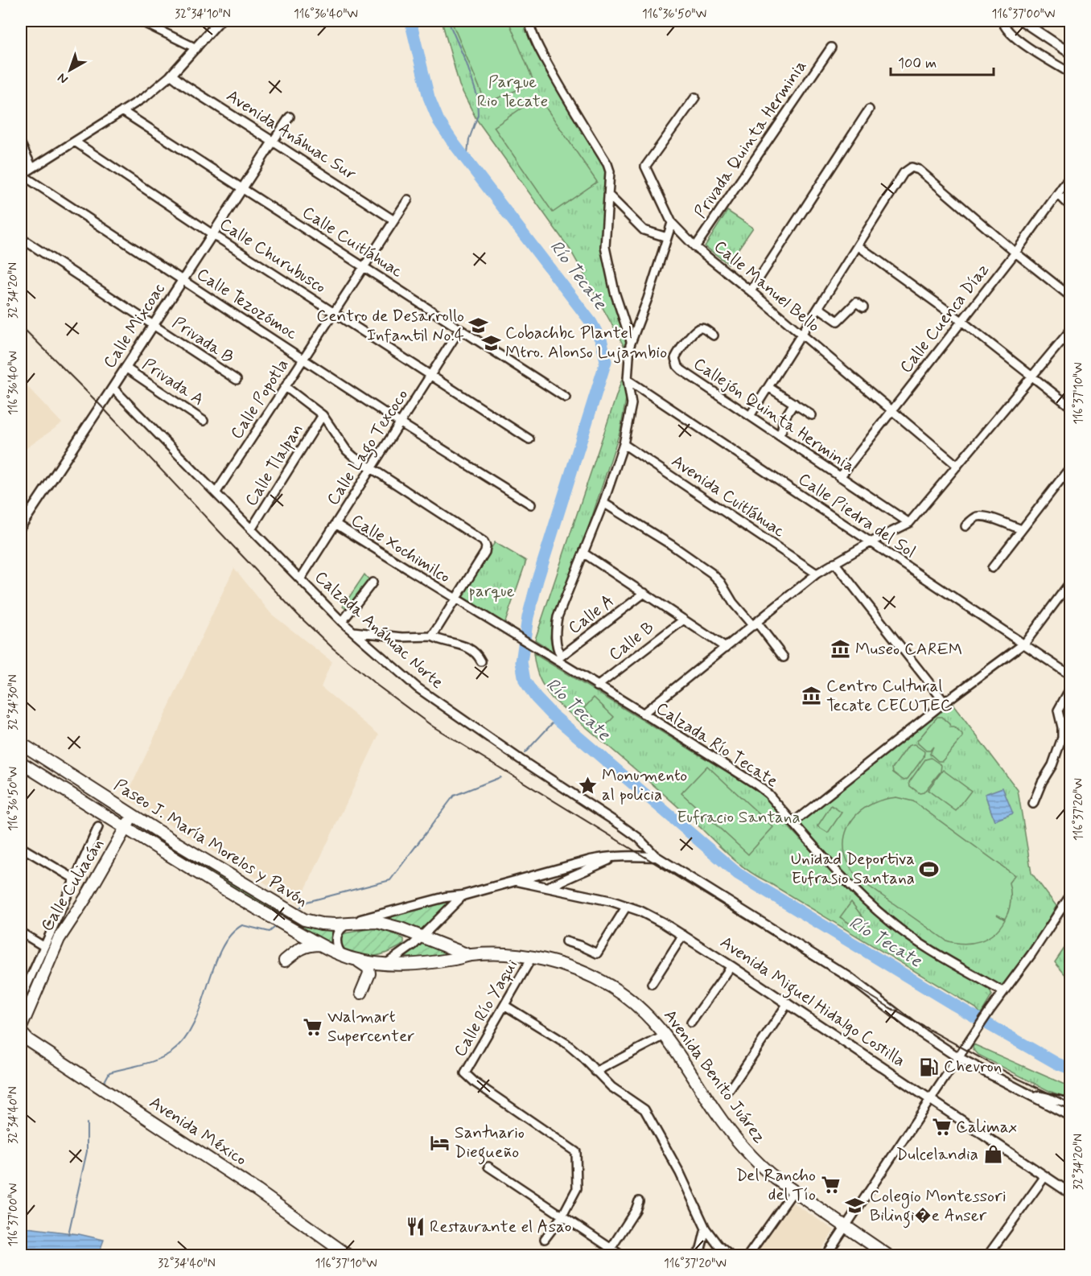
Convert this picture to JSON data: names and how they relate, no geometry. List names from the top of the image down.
{
  "streets": {
    "highway": [
      "Paseo J. María Morelos y Pavón",
      "Calle Culiacán",
      "Avenida Benito Juárez",
      "Avenida México"
    ],
    "main road": ["Avenida Anáhuac Sur", "Calle Mixcoac", "Avenida Miguel Hidalgo Costilla"],
    "street": [
      "Privada Quinta Herminia",
      "Calle Cuitláhuac",
      "Calle Churubusco",
      "Calle Manuel Bello",
      "Calle Tezozómoc",
      "Calle Cuenca Díaz",
      "Privada B",
      "Privada A",
      "Calle Popotla",
      "Callejón Quinta Herminia",
      "Calle Lago Texcoco",
      "Calle Tlalpan",
      "Avenida Cuitláhuac",
      "Calle Piedra del Sol",
      "Calle Xochimilco",
      "Calle A",
      "Calzada Anáhuac Norte",
      "Calle B",
      "Calzada Río Tecate",
      "Calle Río Yaqui"
    ]
  },
  "crossings": [
    ["Avenida Anáhuac Sur", "Calle Mixcoac"],
    ["Avenida Anáhuac Sur", "Calle Popotla"],
    ["Privada Quinta Herminia", "Calle Manuel Bello"],
    ["Calle Cuitláhuac", "Calle Mixcoac"],
    ["Calle Cuitláhuac", "Calle Popotla"],
    ["Calle Cuitláhuac", "Calle Lago Texcoco"],
    ["Calle Churubusco", "Calle Mixcoac"],
    ["Calle Churubusco", "Calle Popotla"],
    ["Calle Churubusco", "Calle Lago Texcoco"],
    ["Calle Manuel Bello", "Calle Cuenca Díaz"],
    ["Calle Tezozómoc", "Calle Mixcoac"],
    ["Calle Tezozómoc", "Calle Popotla"],
    ["Calle Tezozómoc", "Calle Lago Texcoco"],
    ["Calle Cuenca Díaz", "Callejón Quinta Herminia"],
    ["Calle Mixcoac", "Privada B"],
    ["Calle Mixcoac", "Privada A"],
    ["Calle Mixcoac", "Calzada Anáhuac Norte"],
    ["Calle Popotla", "Calzada Anáhuac Norte"],
    ["Calle Lago Texcoco", "Calle Xochimilco"],
    ["Calle Lago Texcoco", "Calzada Anáhuac Norte"],
    ["Calle Tlalpan", "Calzada Anáhuac Norte"],
    ["Calle Xochimilco", "Calzada Río Tecate"],
    ["Calle A", "Calzada Río Tecate"],
    ["Calle B", "Calzada Río Tecate"],
    ["Paseo J. María Morelos y Pavón", "Calle Culiacán"],
    ["Paseo J. María Morelos y Pavón", "Avenida Benito Juárez"],
    ["Calle Río Yaqui", "Avenida Benito Juárez"]
  ],
  "water": ["Río Tecate"],
  "parks": ["Parque Rio Tecate", "parque", "Eufracio Santana"],
  "places": {
    "school or university": ["Centro de Desarrollo Infantil No.4", "Cobachbc Plantel Mtro. Alonso Lujambio", "Colegio Montessori Bilingi�e Anser"],
    "museum": ["Museo CAREM", "Centro Cultural Tecate CECUTEC"],
    "place": ["Monumento al policia"],
    "sports": ["Unidad Deportiva Eufrasio Santana"],
    "supermarket": ["Walmart Supercenter", "Calimax", "Del Rancho del Tío"],
    "fuel station": ["Chevron"],
    "hotel": ["Santuario Diegueño"],
    "shop": ["Dulcelandia"],
    "restaurant": ["Restaurante el Asao"]
  },
  "scale_bar": "100 m",
  "north": "bottom left",
  "coordinates": [
    "32°34'10\"N",
    "116°36'40\"W",
    "116°36'50\"W",
    "116°37'00\"W",
    "32°34'20\"N",
    "116°37'10\"W",
    "32°34'30\"N",
    "116°37'20\"W",
    "32°34'40\"N"
  ]
}
